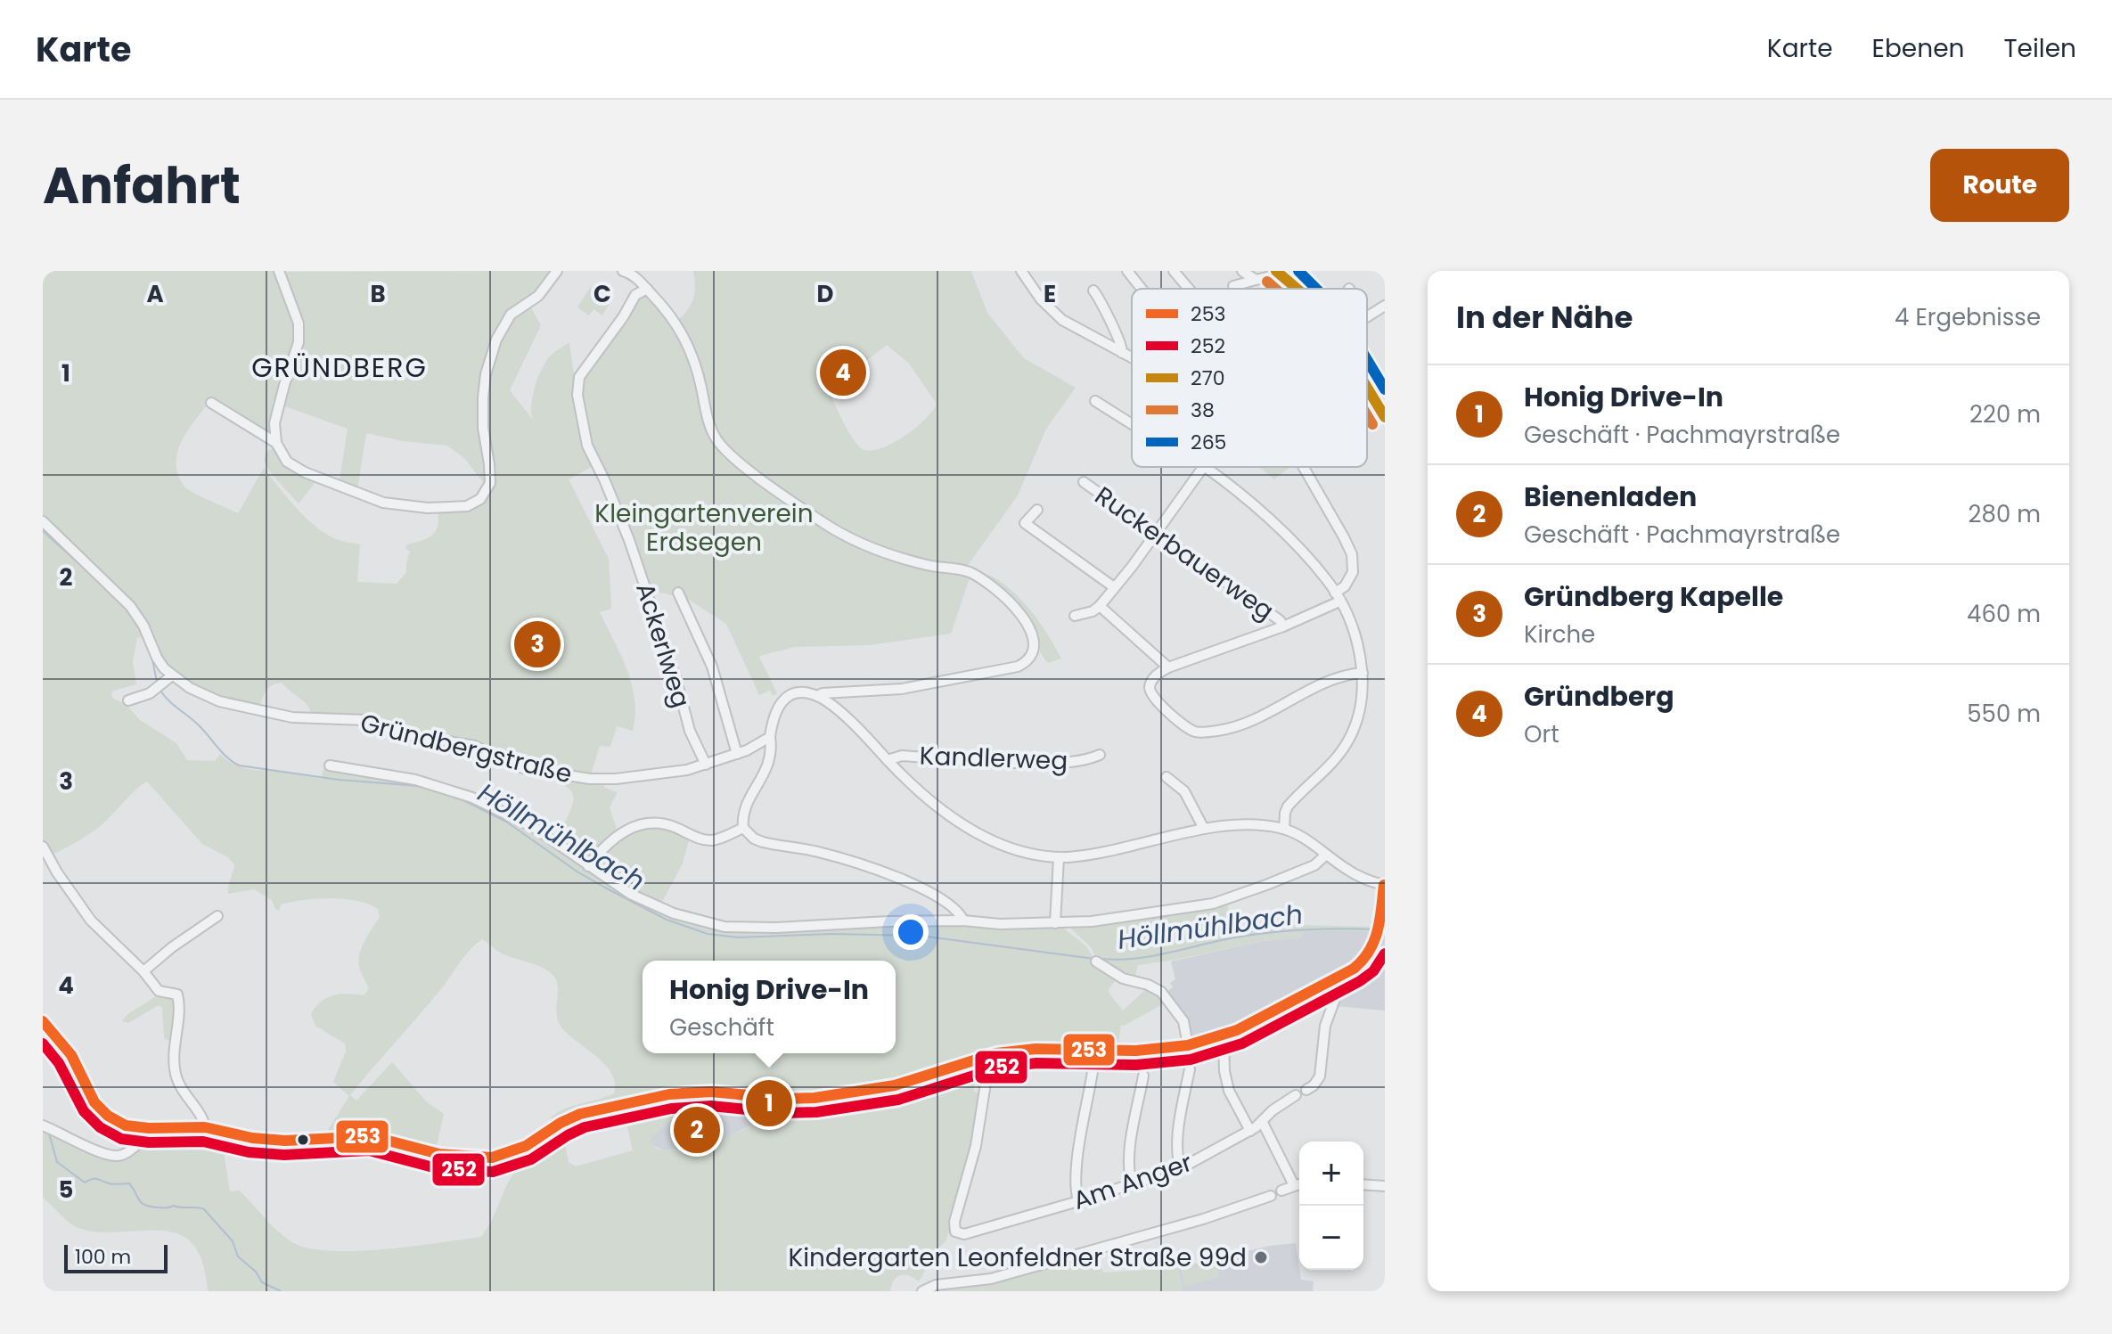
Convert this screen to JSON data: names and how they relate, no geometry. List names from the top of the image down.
{
  "streets": {
    "street": [
      "Ruckerbauerweg",
      "Ackerlweg",
      "Gründbergstraße",
      "Kandlerweg",
      "Am Anger"
    ]
  },
  "crossings": [
    ["Ackerlweg", "Gründbergstraße"]
  ],
  "districts": ["GRÜNDBERG"],
  "water": ["Höllmühlbach"],
  "parks": ["Kleingartenverein Erdsegen"],
  "places": ["Kindergarten Leonfeldner Straße 99d"],
  "lines": [
    "transit line 270",
    "transit line 265",
    "transit line 38",
    "transit line 253",
    "transit line 252"
  ],
  "legend": [
    "253",
    "252",
    "270",
    "38",
    "265"
  ],
  "scale_bar": "100 m",
  "page": {
    "header": "Karte",
    "nav": ["Karte", "Ebenen", "Teilen"],
    "title": "Anfahrt",
    "buttons": "Route",
    "heading": ["In der Nähe", "4 Ergebnisse"],
    "pins": [
      "4",
      "3",
      "1",
      "2"
    ],
    "list": [
      {
        "mark": "1",
        "name": "Honig Drive-In",
        "note": "Geschäft · Pachmayrstraße",
        "value": "220 m"
      },
      {
        "mark": "2",
        "name": "Bienenladen",
        "note": "Geschäft · Pachmayrstraße",
        "value": "280 m"
      },
      {
        "mark": "3",
        "name": "Gründberg Kapelle",
        "note": "Kirche",
        "value": "460 m"
      },
      {
        "mark": "4",
        "name": "Gründberg",
        "note": "Ort",
        "value": "550 m"
      }
    ],
    "popup": ["Honig Drive-In", "Geschäft"],
    "map_buttons": ["+", "−"],
    "scale": "100 m"
  },
  "grid": {
    "columns": [
      "A",
      "B",
      "C",
      "D",
      "E"
    ],
    "rows": [
      "1",
      "2",
      "3",
      "4",
      "5"
    ]
  }
}
